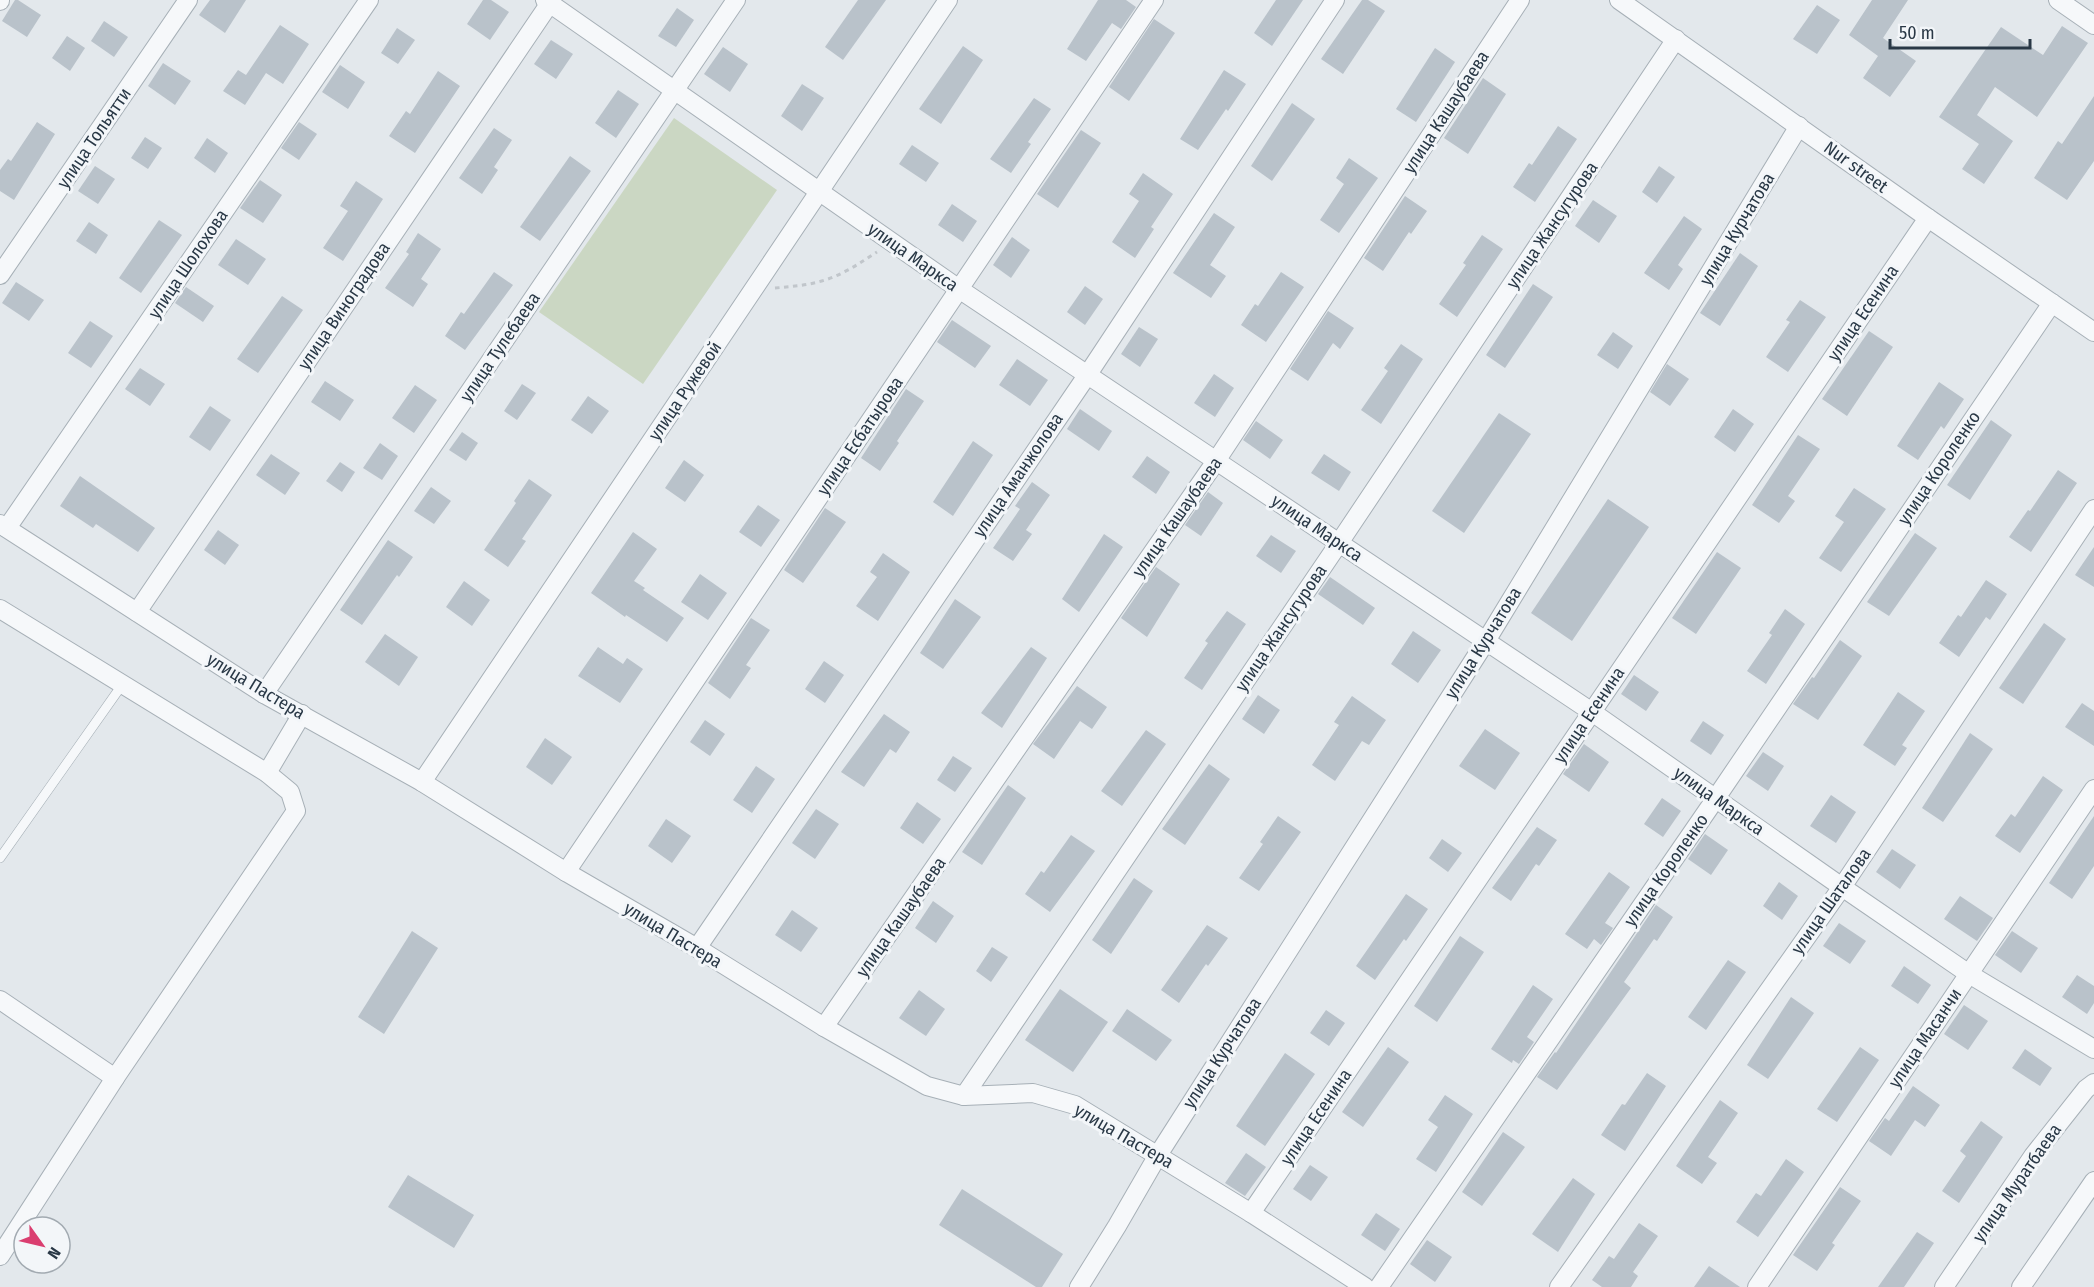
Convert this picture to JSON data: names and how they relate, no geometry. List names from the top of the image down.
{
  "streets": {
    "street": [
      "улица Кашаубаева",
      "улица Тольятти",
      "Nur street",
      "улица Жансугурова",
      "улица Курчатова",
      "улица Маркса",
      "улица Шолохова",
      "улица Виноградова",
      "улица Есенина",
      "улица Тулебаева",
      "улица Ружевой",
      "улица Есбатырова",
      "улица Короленко",
      "улица Аманжолова",
      "улица Пастера",
      "улица Шаталова",
      "улица Масанчи",
      "улица Муратбаева"
    ]
  },
  "crossings": [
    ["улица Кашаубаева", "улица Маркса"],
    ["улица Кашаубаева", "улица Пастера"],
    ["Nur street", "улица Жансугурова"],
    ["Nur street", "улица Курчатова"],
    ["Nur street", "улица Есенина"],
    ["Nur street", "улица Короленко"],
    ["улица Жансугурова", "улица Маркса"],
    ["улица Жансугурова", "улица Пастера"],
    ["улица Курчатова", "улица Маркса"],
    ["улица Курчатова", "улица Пастера"],
    ["улица Маркса", "улица Виноградова"],
    ["улица Маркса", "улица Есенина"],
    ["улица Маркса", "улица Тулебаева"],
    ["улица Маркса", "улица Ружевой"],
    ["улица Маркса", "улица Есбатырова"],
    ["улица Маркса", "улица Короленко"],
    ["улица Маркса", "улица Аманжолова"],
    ["улица Маркса", "улица Шаталова"],
    ["улица Маркса", "улица Масанчи"],
    ["улица Шолохова", "улица Пастера"],
    ["улица Виноградова", "улица Пастера"],
    ["улица Есенина", "улица Пастера"],
    ["улица Тулебаева", "улица Пастера"],
    ["улица Ружевой", "улица Пастера"],
    ["улица Есбатырова", "улица Пастера"],
    ["улица Аманжолова", "улица Пастера"]
  ],
  "scale_bar": "50 m",
  "north": "bottom right"
}
